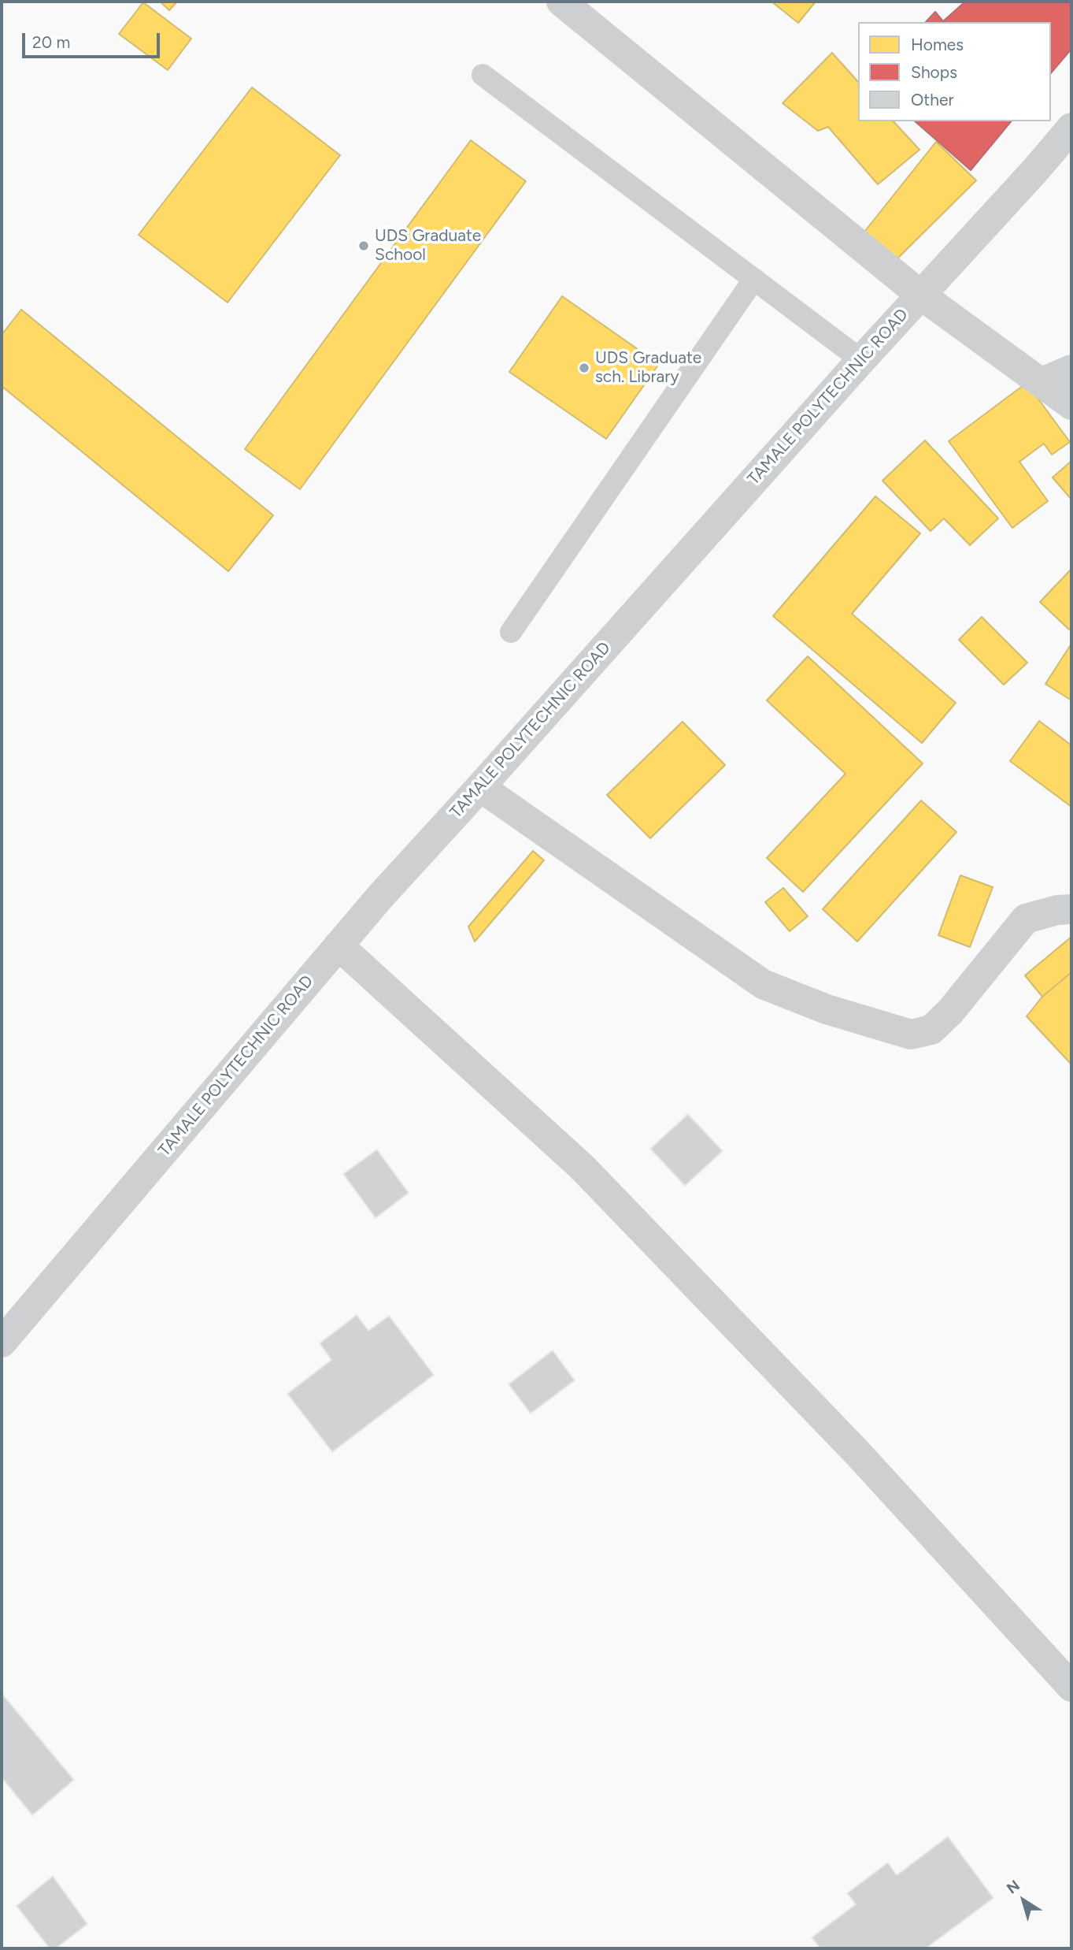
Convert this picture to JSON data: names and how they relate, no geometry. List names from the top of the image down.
{
  "streets": {
    "street": ["TAMALE POLYTECHNIC ROAD"]
  },
  "places": ["UDS Graduate School", "UDS Graduate sch. Library"],
  "legend": ["Homes", "Shops", "Other"],
  "scale_bar": "20 m",
  "north": "top left"
}
